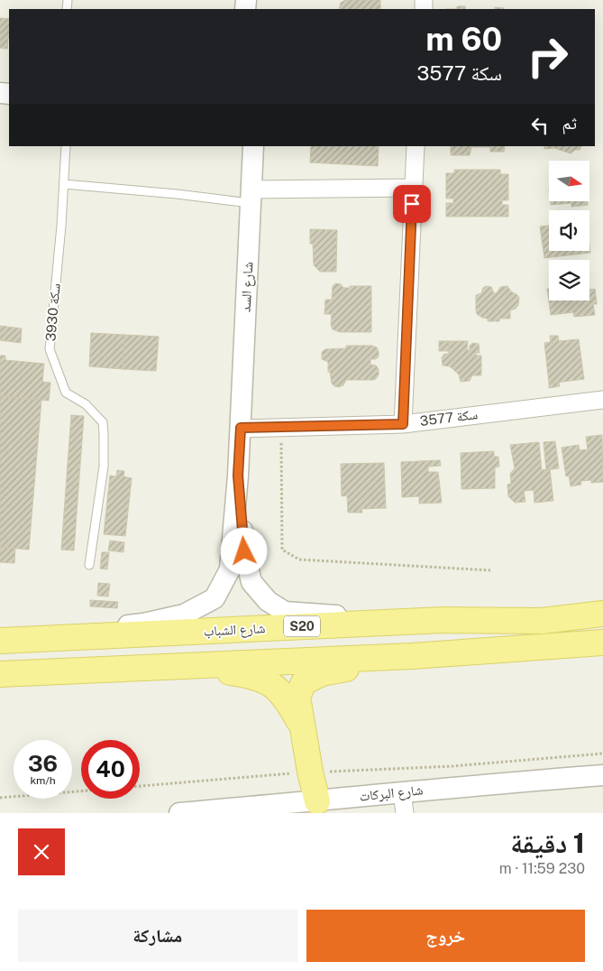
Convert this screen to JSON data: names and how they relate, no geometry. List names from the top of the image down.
{
  "streets": {
    "main road": ["S20", "شارع الشباب"],
    "street": ["شارع السد", "سكة 3577", "شارع البركات"],
    "lane": ["سكة 3930"]
  },
  "crossings": [
    ["شارع السد", "سكة 3577"]
  ],
  "north": "right",
  "page": {
    "turn": ["60 m", "سكة 3577"],
    "then": "ثم",
    "speed": "36 km/h",
    "limit": "40",
    "heading": ["1 دقيقة", "230 m · 11:59"],
    "buttons": ["خروج", "مشاركة"]
  }
}
